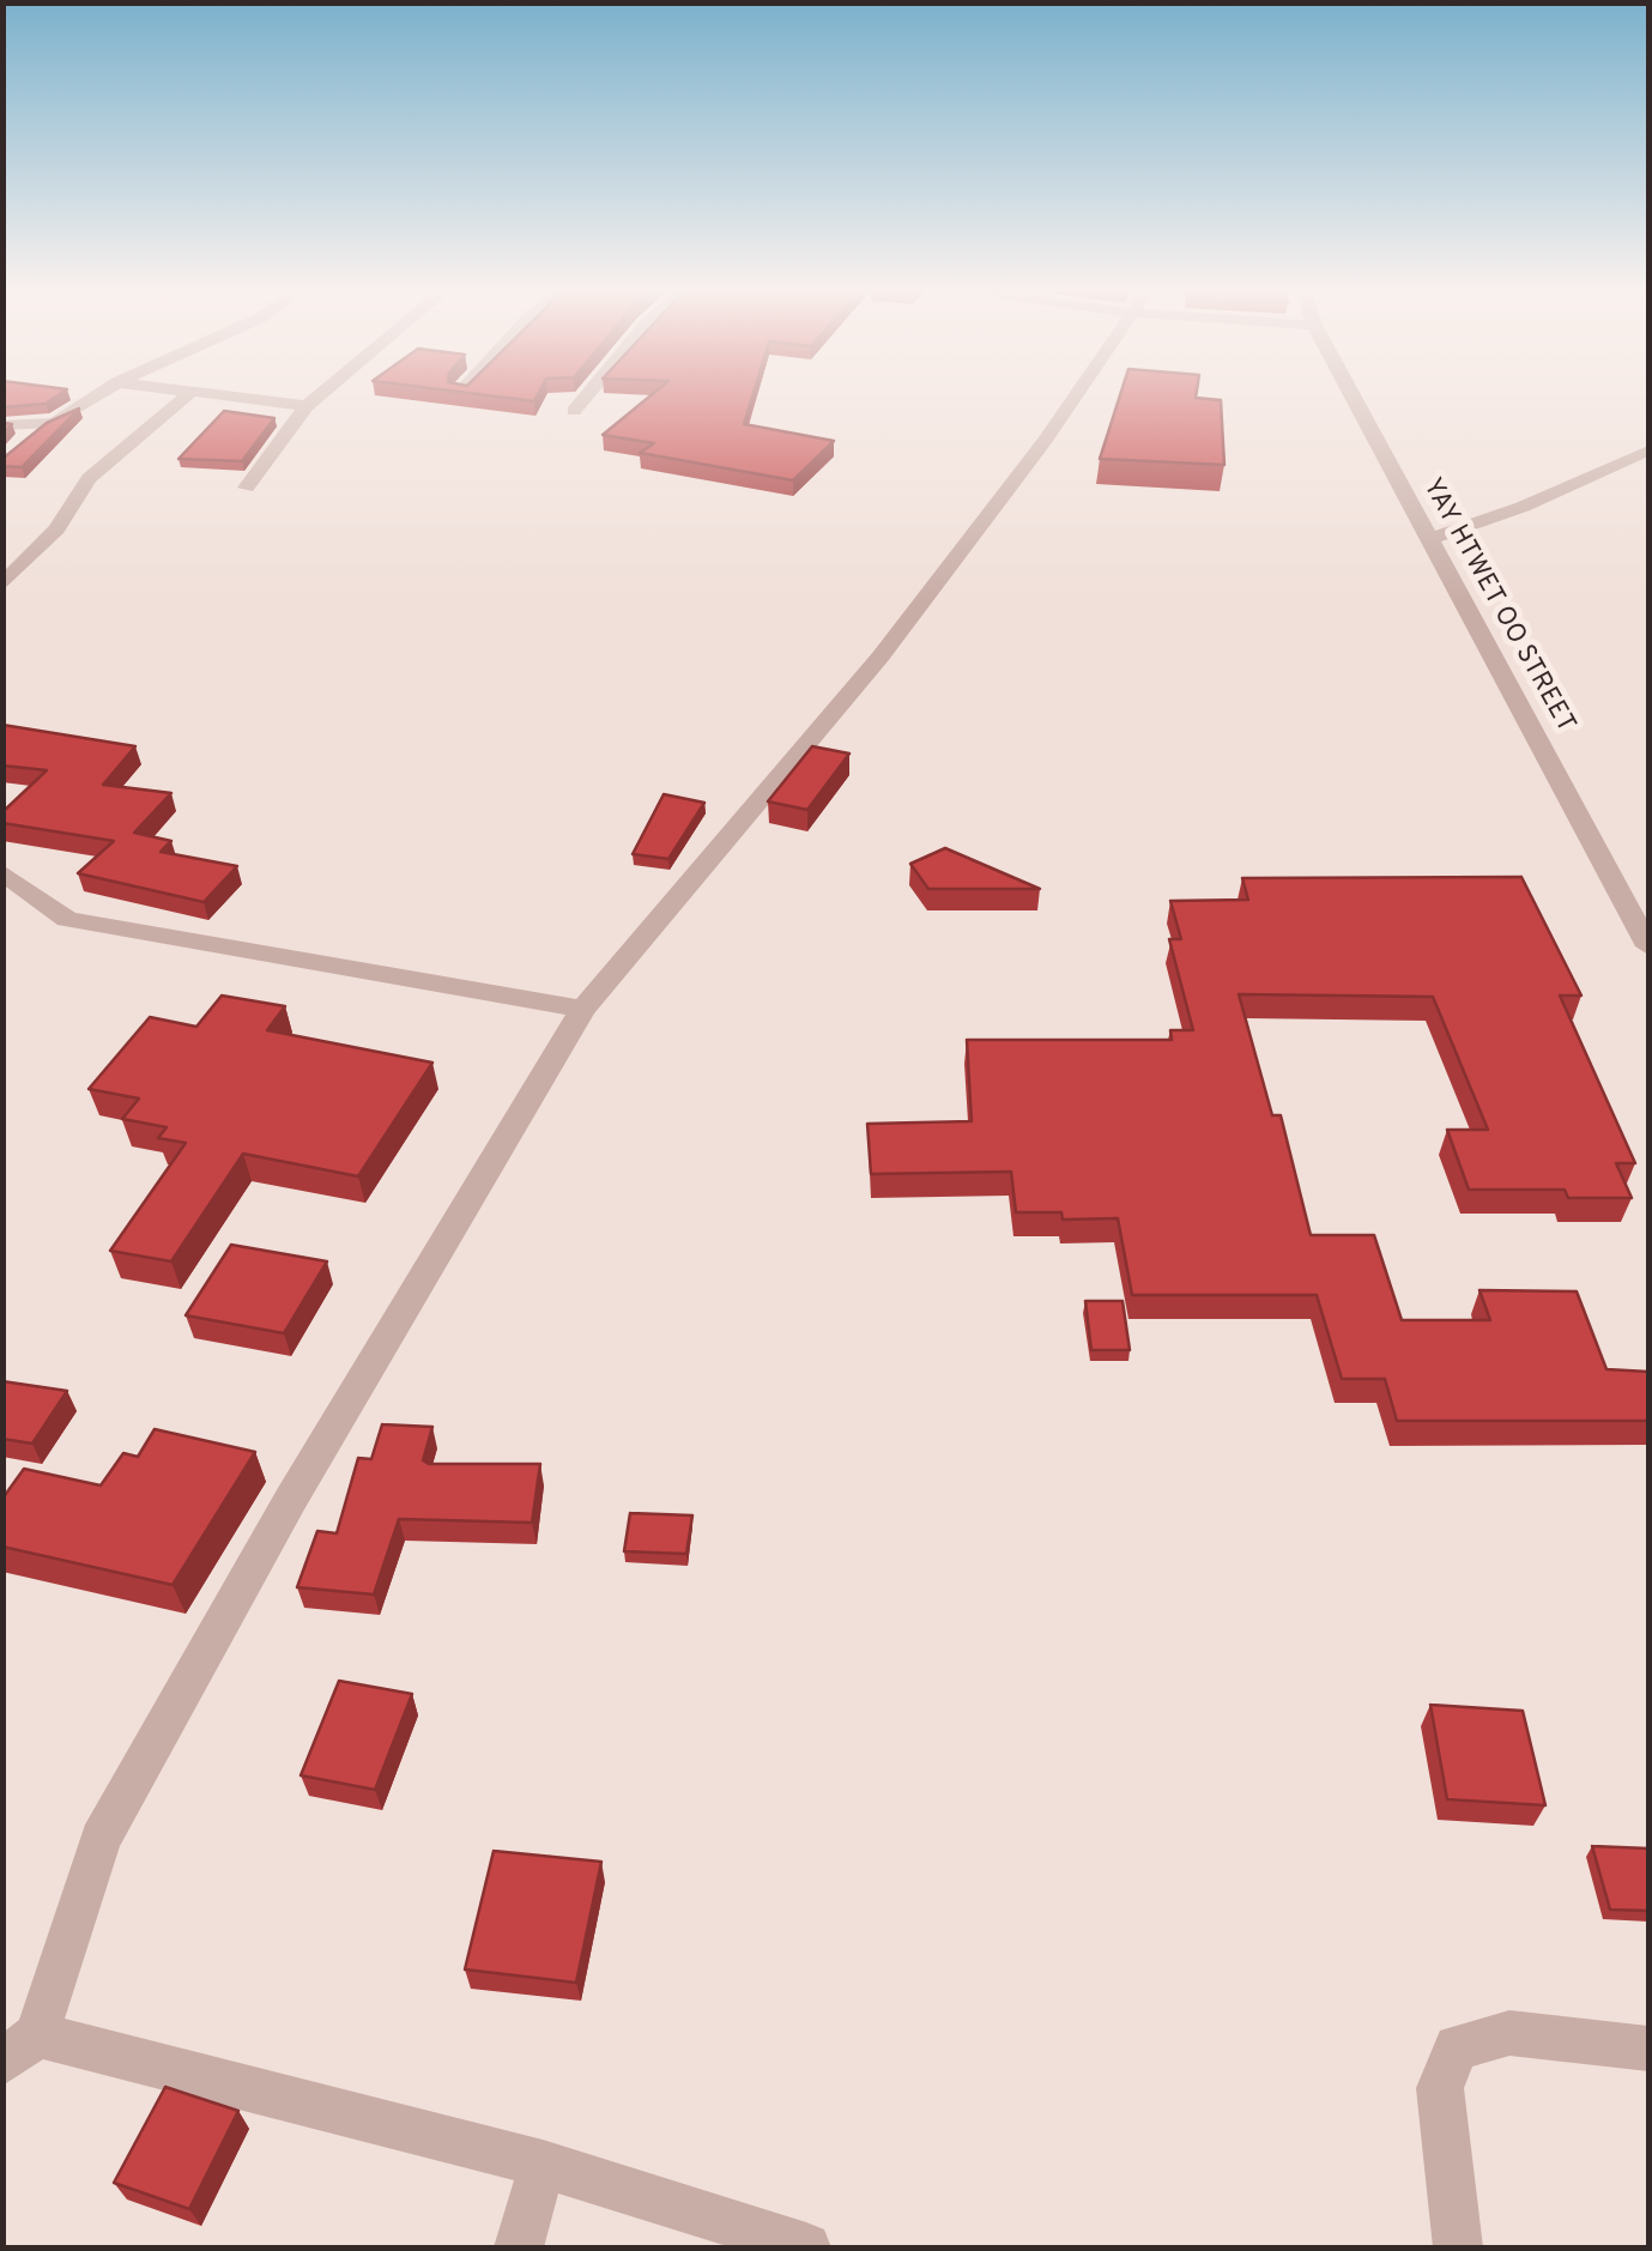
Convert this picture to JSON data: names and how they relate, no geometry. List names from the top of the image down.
{
  "streets": {
    "street": ["YAY HTWET OO STREET"]
  }
}
